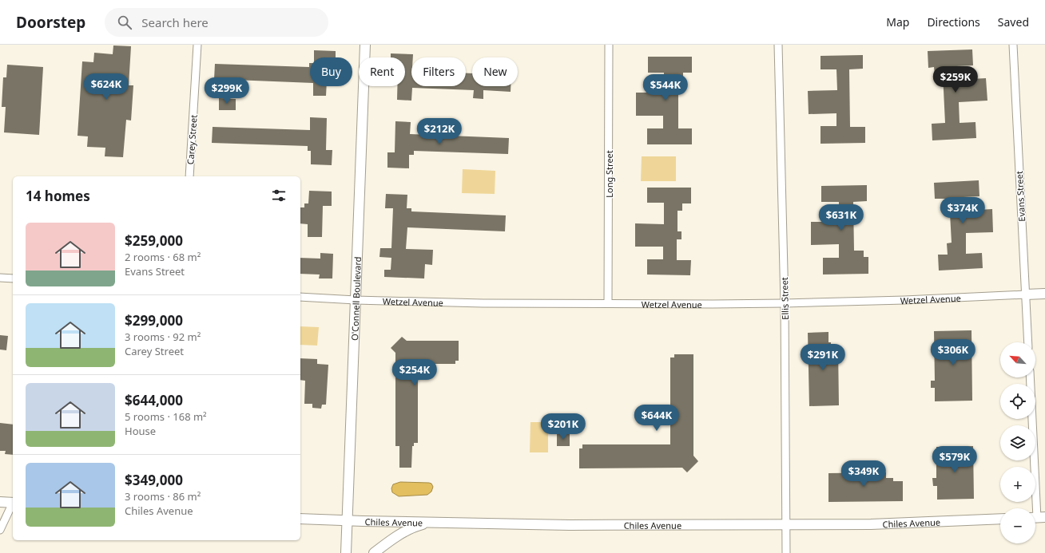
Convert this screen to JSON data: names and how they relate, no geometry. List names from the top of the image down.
{
  "streets": {
    "street": [
      "Carey Street",
      "Long Street",
      "Evans Street",
      "Ellis Street",
      "Wetzel Avenue",
      "O'Connell Boulevard",
      "Chiles Avenue"
    ]
  },
  "crossings": [
    ["Long Street", "Wetzel Avenue"],
    ["Evans Street", "Wetzel Avenue"],
    ["Ellis Street", "Wetzel Avenue"],
    ["Ellis Street", "Chiles Avenue"],
    ["Wetzel Avenue", "O'Connell Boulevard"],
    ["O'Connell Boulevard", "Chiles Avenue"]
  ],
  "north": "top left",
  "page": {
    "header": "Doorstep",
    "search": "Search here",
    "nav": ["Map", "Directions", "Saved"],
    "chip": [
      "Buy",
      "Rent",
      "Filters",
      "New"
    ],
    "price": [
      "$259K",
      "$624K",
      "$544K",
      "$299K",
      "$212K",
      "$374K",
      "$631K",
      "$306K",
      "$291K",
      "$254K",
      "$644K",
      "$201K",
      "$579K",
      "$349K"
    ],
    "heading": "14 homes",
    "list": [
      {
        "name": "$259,000",
        "note": "2 rooms · 68 m² · Evans Street"
      },
      {
        "name": "$299,000",
        "note": "3 rooms · 92 m² · Carey Street"
      },
      {
        "name": "$644,000",
        "note": "5 rooms · 168 m² · House"
      },
      {
        "name": "$349,000",
        "note": "3 rooms · 86 m² · Chiles Avenue"
      }
    ],
    "map_buttons": ["+", "−"]
  }
}
